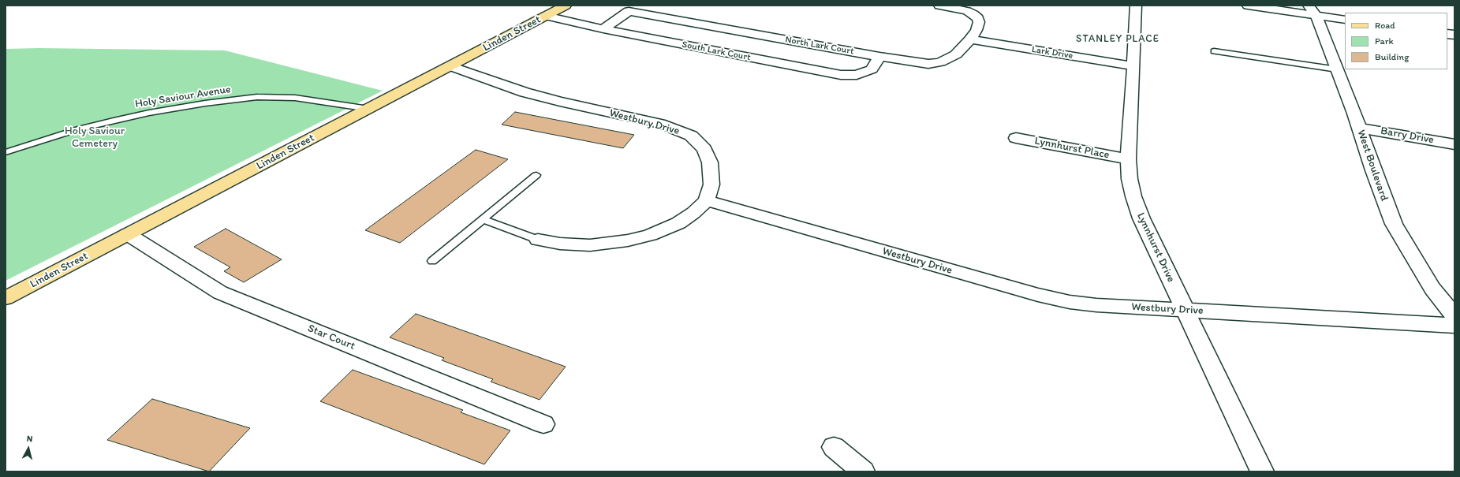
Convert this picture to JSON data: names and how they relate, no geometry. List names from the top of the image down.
{
  "streets": {
    "main road": ["Linden Street"],
    "street": [
      "North Lark Court",
      "South Lark Court",
      "Lark Drive",
      "Westbury Drive",
      "Barry Drive",
      "Lynnhurst Place",
      "West Boulevard",
      "Lynnhurst Drive",
      "Star Court"
    ],
    "lane": ["Holy Saviour Avenue"]
  },
  "crossings": [
    ["Linden Street", "South Lark Court"],
    ["Linden Street", "Holy Saviour Avenue"],
    ["Linden Street", "Westbury Drive"],
    ["Linden Street", "Star Court"],
    ["North Lark Court", "South Lark Court"],
    ["North Lark Court", "Lark Drive"],
    ["Lark Drive", "Lynnhurst Drive"],
    ["Westbury Drive", "Lynnhurst Drive"],
    ["Barry Drive", "West Boulevard"],
    ["Lynnhurst Place", "Lynnhurst Drive"]
  ],
  "districts": ["STANLEY PLACE"],
  "parks": ["Holy Saviour Cemetery"],
  "legend": ["Road", "Park", "Building"],
  "north": "top"
}
